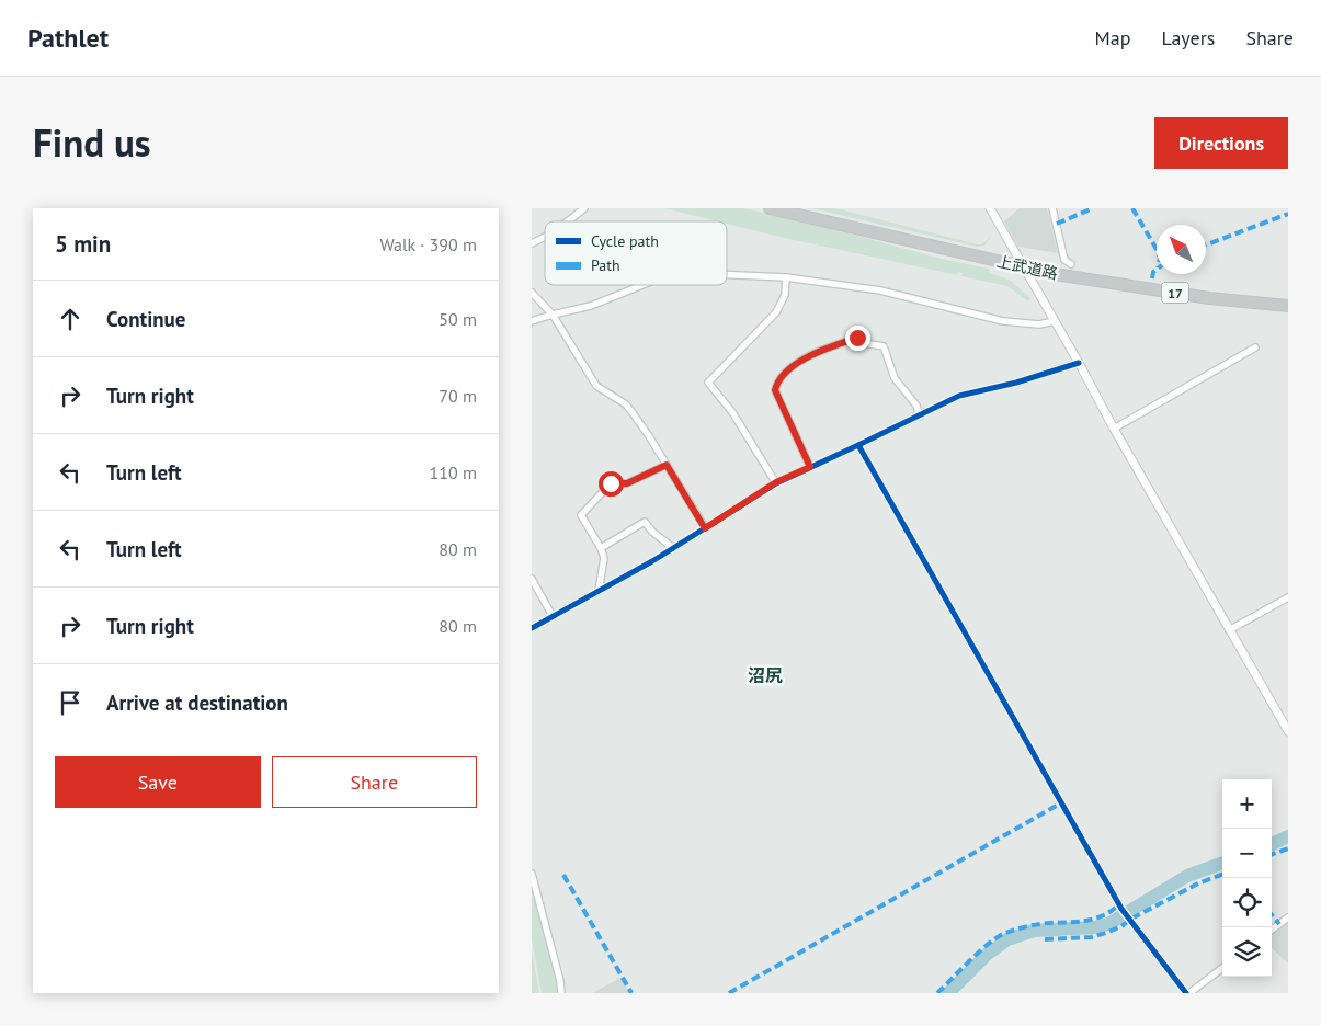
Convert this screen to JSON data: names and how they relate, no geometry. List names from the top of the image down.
{
  "streets": {
    "highway": ["上武道路", "17"]
  },
  "districts": ["沼尻"],
  "legend": ["Cycle path", "Path"],
  "north": "top left",
  "page": {
    "header": "Pathlet",
    "nav": ["Map", "Layers", "Share"],
    "title": "Find us",
    "buttons": [
      "Directions",
      ["Save", "Share"]
    ],
    "heading": ["5 min", "Walk · 390 m"],
    "list": [
      ["Continue", "50 m"],
      ["Turn right", "70 m"],
      ["Turn left", "110 m"],
      ["Turn left", "80 m"],
      ["Turn right", "80 m"],
      "Arrive at destination"
    ],
    "map_buttons": ["+", "−"]
  }
}
